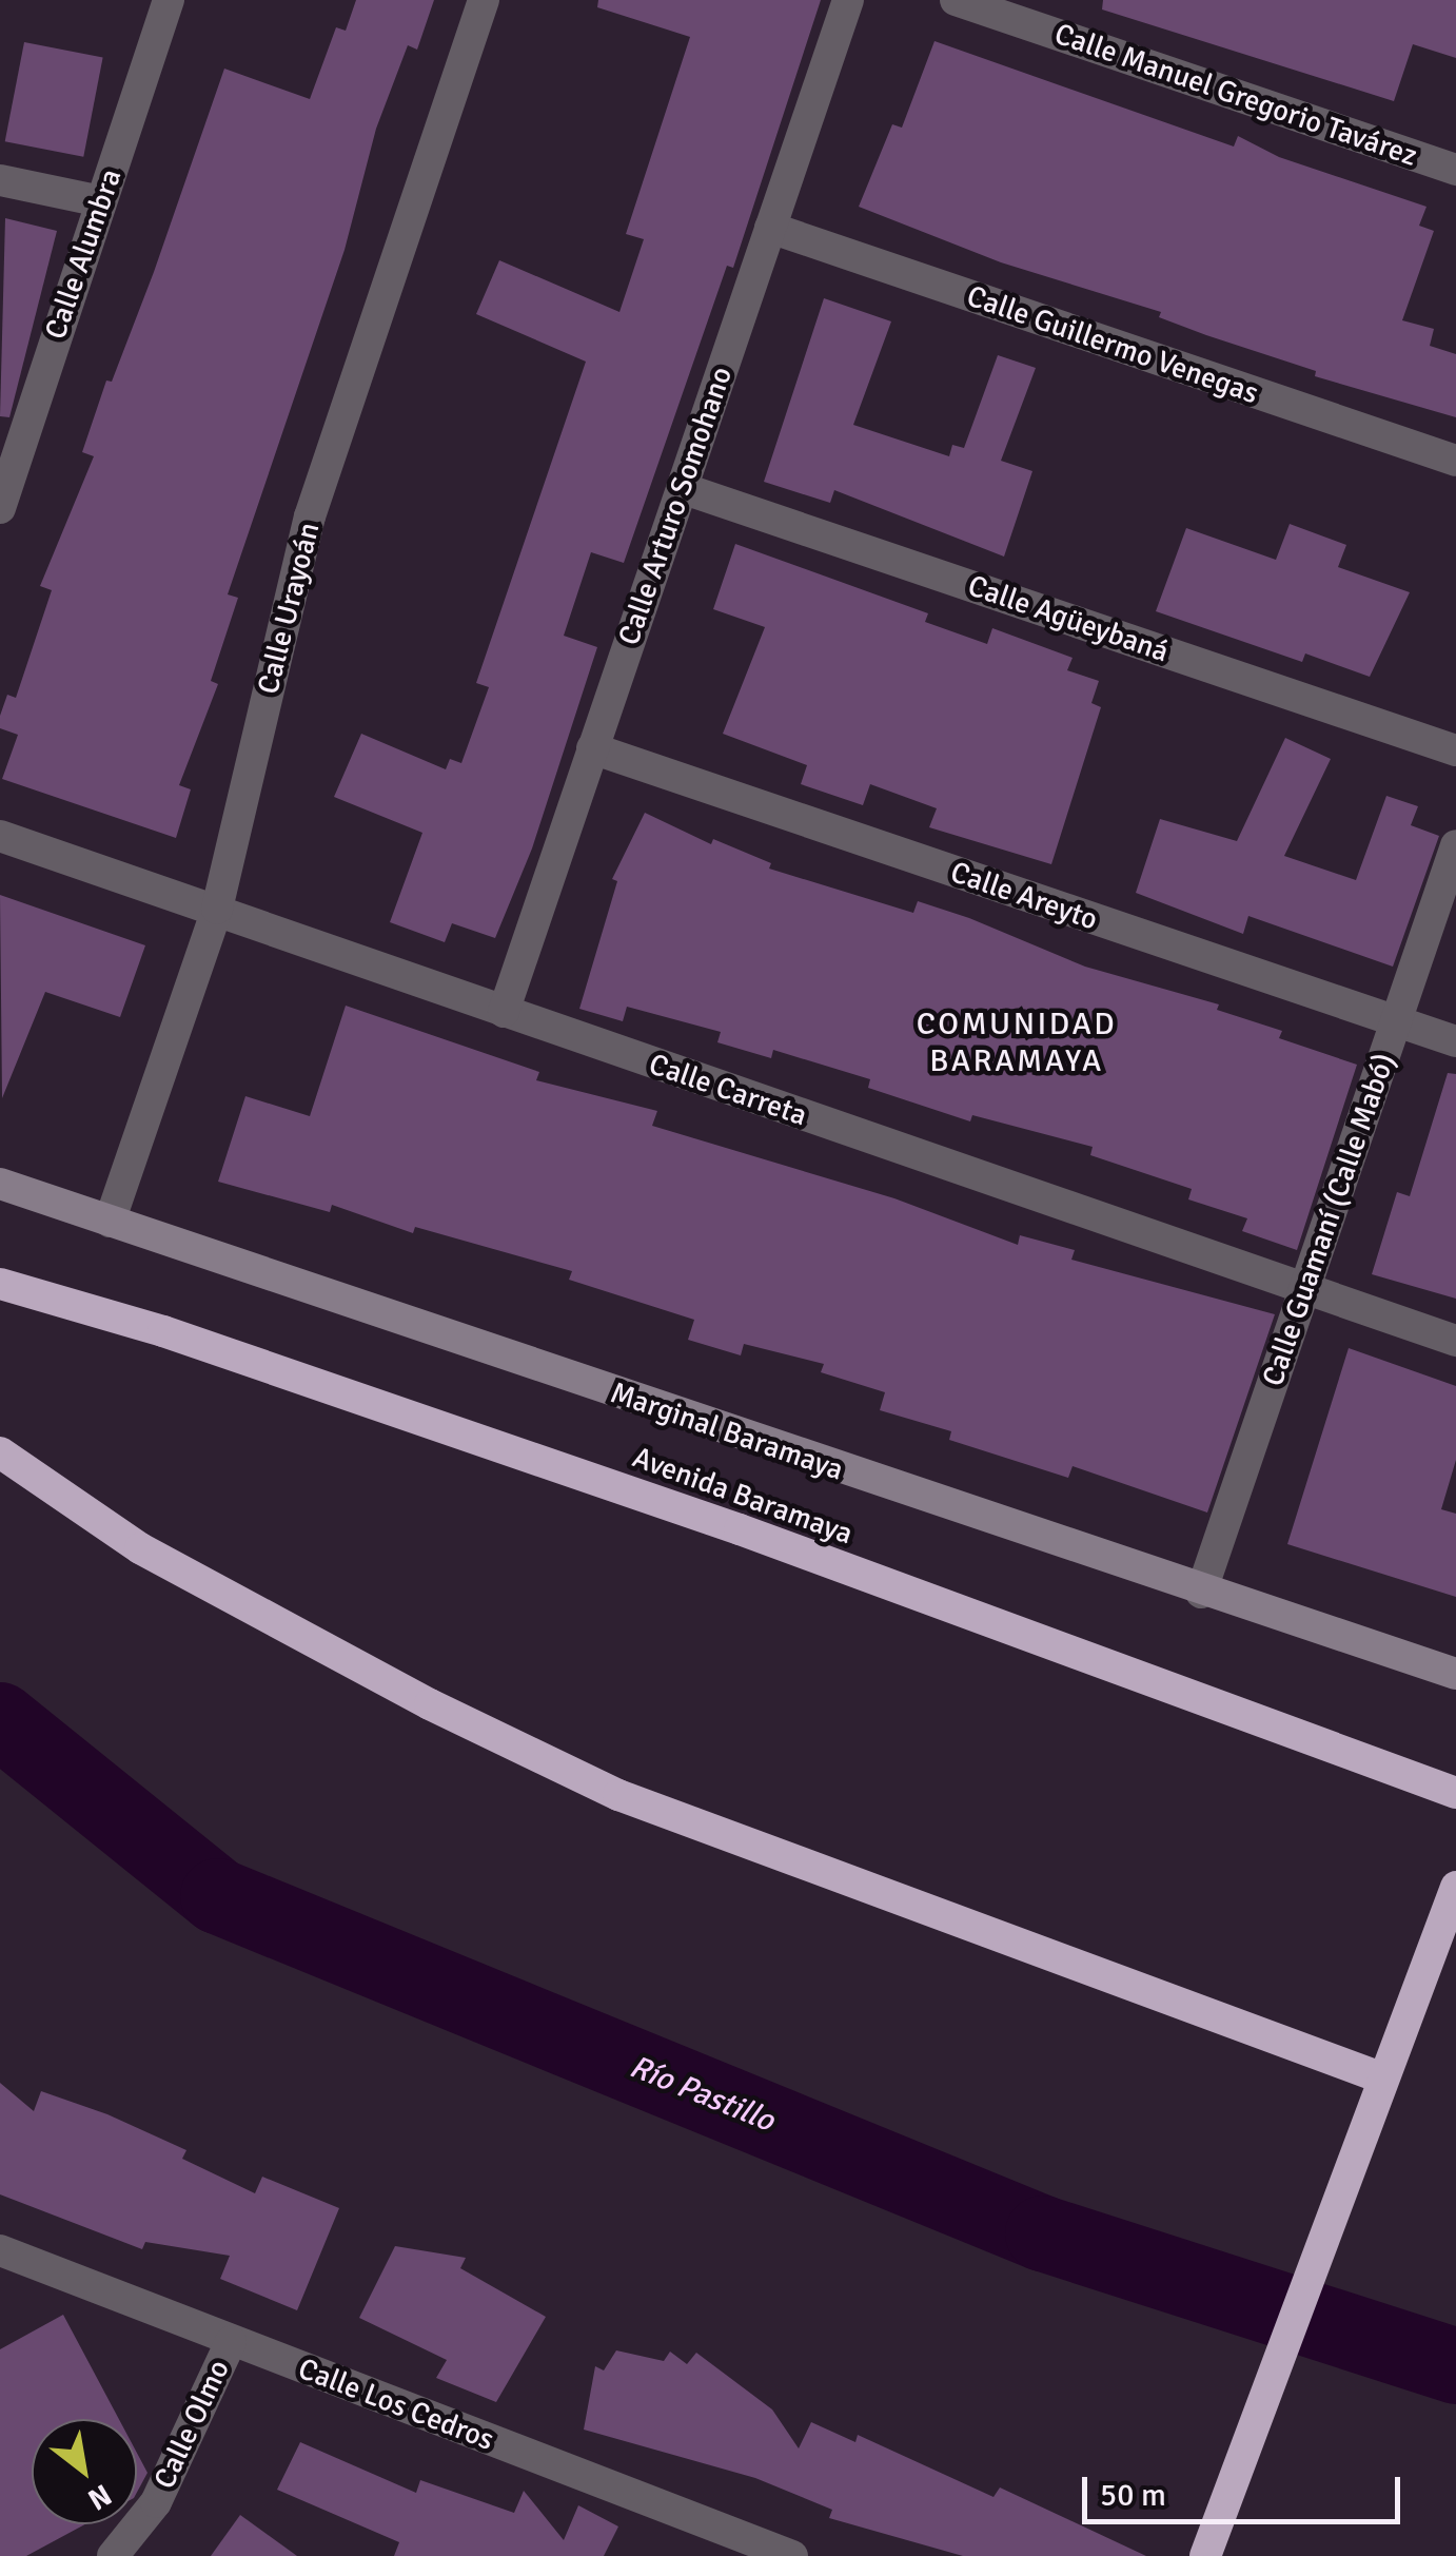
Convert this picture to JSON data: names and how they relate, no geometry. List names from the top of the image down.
{
  "streets": {
    "highway": ["Avenida Baramaya"],
    "street": [
      "Calle Manuel Gregorio Tavárez",
      "Calle Alumbra",
      "Calle Guillermo Venegas",
      "Calle Arturo Somohano",
      "Calle Urayoán",
      "Calle Agüeybaná",
      "Calle Areyto",
      "Calle Carreta",
      "Calle Guamaní (Calle Mabó)",
      "Marginal Baramaya",
      "Calle Los Cedros",
      "Calle Olmo"
    ]
  },
  "crossings": [
    ["Calle Guillermo Venegas", "Calle Arturo Somohano"],
    ["Calle Arturo Somohano", "Calle Agüeybaná"],
    ["Calle Arturo Somohano", "Calle Areyto"],
    ["Calle Arturo Somohano", "Calle Carreta"],
    ["Calle Urayoán", "Calle Carreta"],
    ["Calle Urayoán", "Marginal Baramaya"],
    ["Calle Areyto", "Calle Guamaní (Calle Mabó)"],
    ["Calle Carreta", "Calle Guamaní (Calle Mabó)"],
    ["Calle Guamaní (Calle Mabó)", "Marginal Baramaya"],
    ["Calle Los Cedros", "Calle Olmo"]
  ],
  "districts": ["COMUNIDAD BARAMAYA"],
  "water": ["Río Pastillo"],
  "scale_bar": "50 m",
  "north": "bottom right"
}
